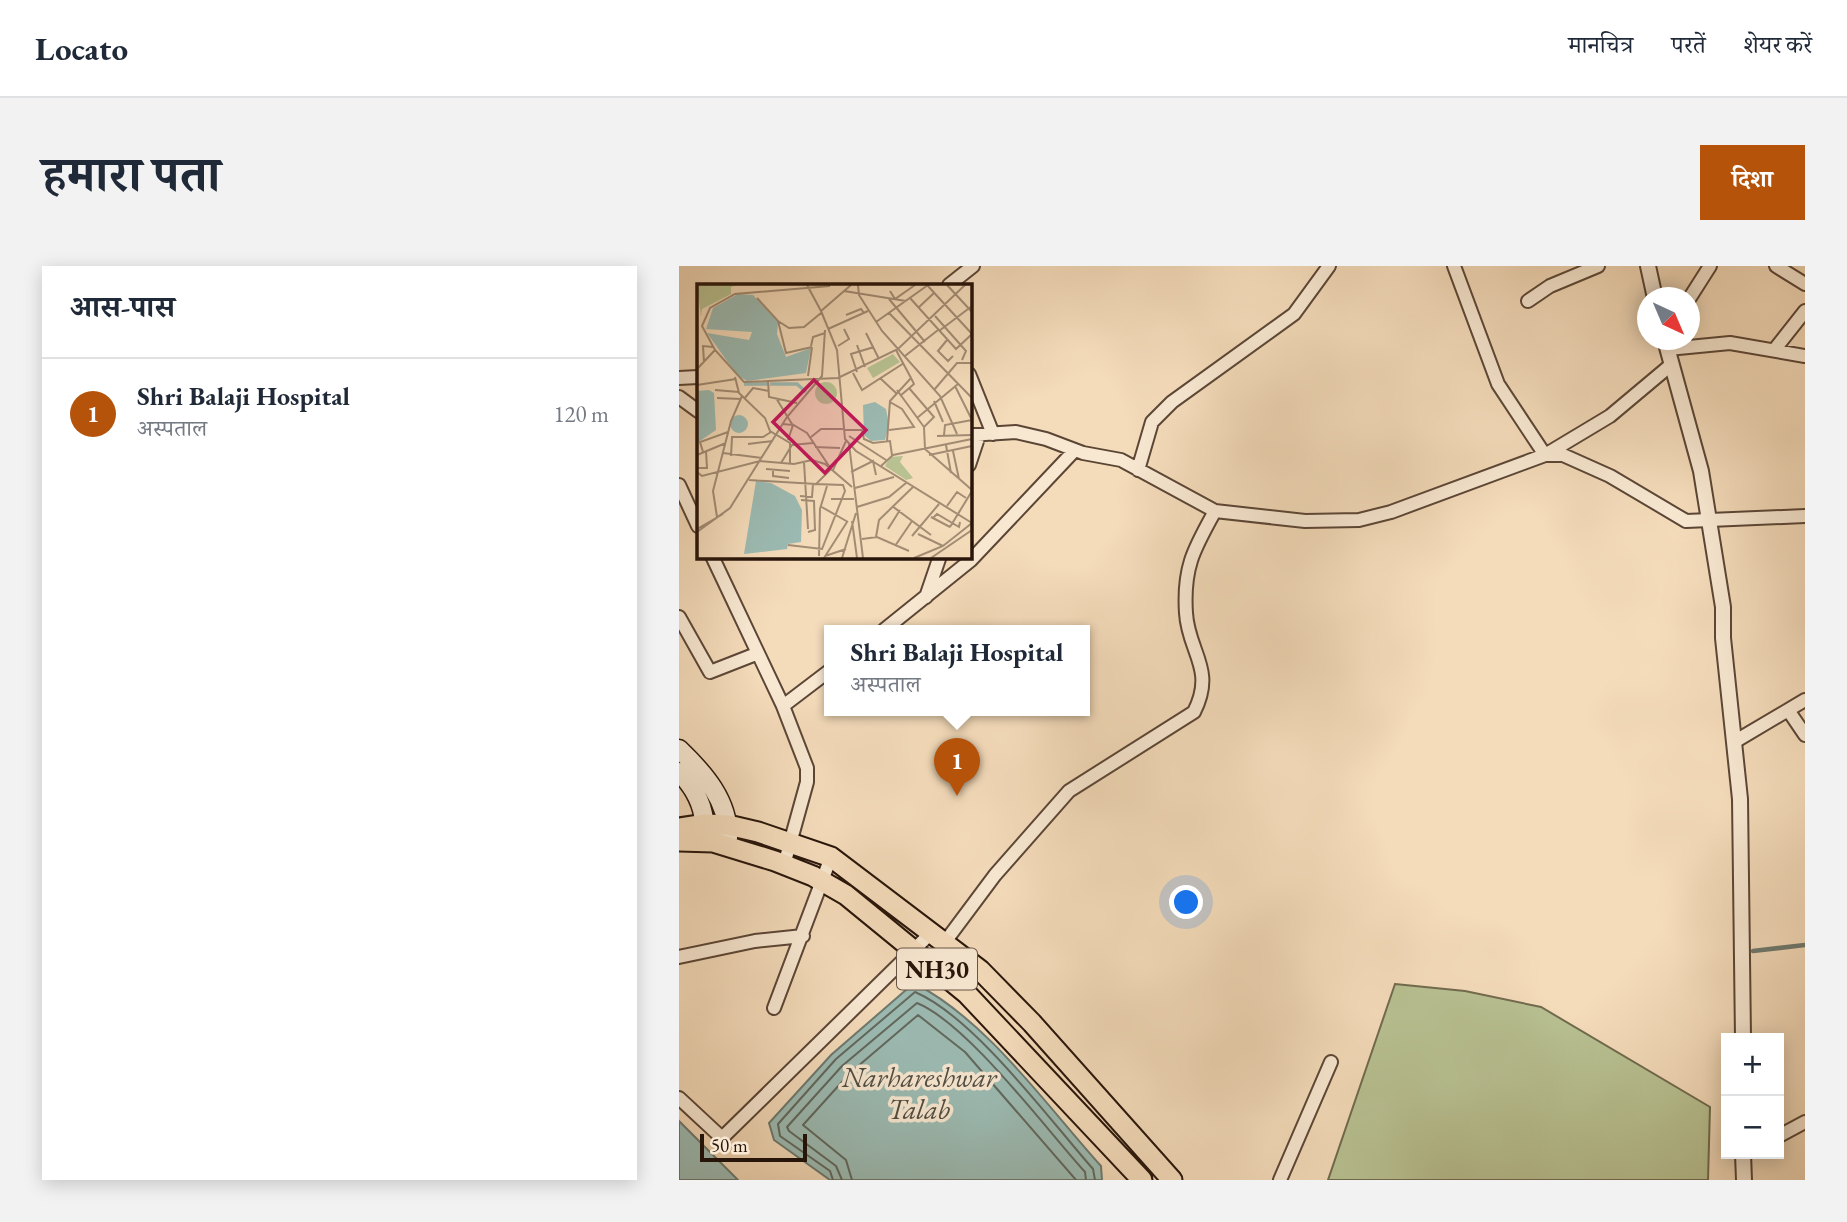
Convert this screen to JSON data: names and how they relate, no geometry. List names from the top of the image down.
{
  "streets": {
    "main road": ["NH30"]
  },
  "water": ["Narhareshwar Talab"],
  "scale_bar": "50 m",
  "north": "bottom right",
  "page": {
    "header": "Locato",
    "nav": ["मानचित्र", "परतें", "शेयर करें"],
    "title": "हमारा पता",
    "buttons": "दिशा",
    "heading": "आस-पास",
    "list": [
      {
        "mark": "1",
        "name": "Shri Balaji Hospital",
        "note": "अस्पताल",
        "value": "120 m"
      }
    ],
    "popup": ["Shri Balaji Hospital", "अस्पताल"],
    "pins": "1",
    "map_buttons": ["+", "−"],
    "scale": "50 m"
  }
}
